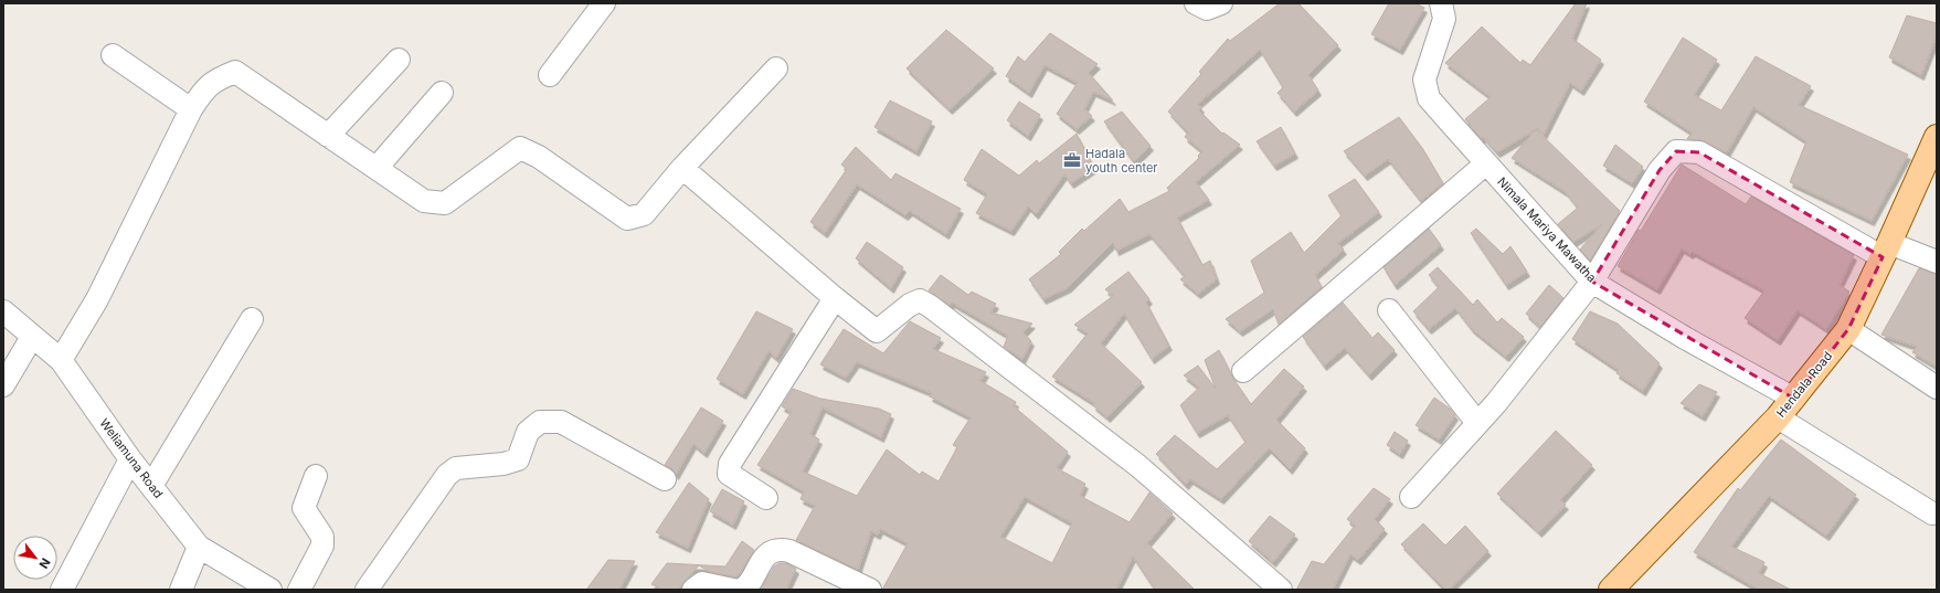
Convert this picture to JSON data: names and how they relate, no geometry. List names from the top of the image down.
{
  "streets": {
    "main road": ["Hendala Road"],
    "street": ["Nimala Mariya Mawatha", "Weliamuna Road"]
  },
  "crossings": [
    ["Nimala Mariya Mawatha", "Hendala Road"]
  ],
  "places": {
    "office": ["Hadala youth center"]
  },
  "north": "bottom right"
}
